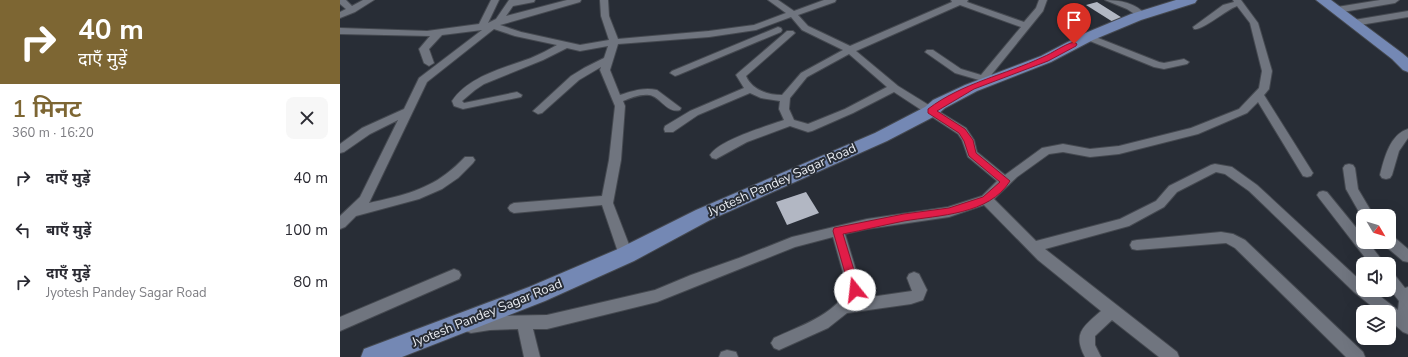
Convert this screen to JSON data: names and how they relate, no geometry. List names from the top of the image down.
{
  "streets": {
    "main road": ["Jyotesh Pandey Sagar Road"]
  },
  "north": "bottom right",
  "page": {
    "turn": ["40 m", "दाएँ मुड़ें"],
    "heading": ["1 मिनट", "360 m · 16:20"],
    "list": [
      {
        "name": "दाएँ मुड़ें",
        "value": "40 m"
      },
      {
        "name": "बाएँ मुड़ें",
        "value": "100 m"
      },
      {
        "name": "दाएँ मुड़ें",
        "note": "Jyotesh Pandey Sagar Road",
        "value": "80 m"
      }
    ]
  }
}
